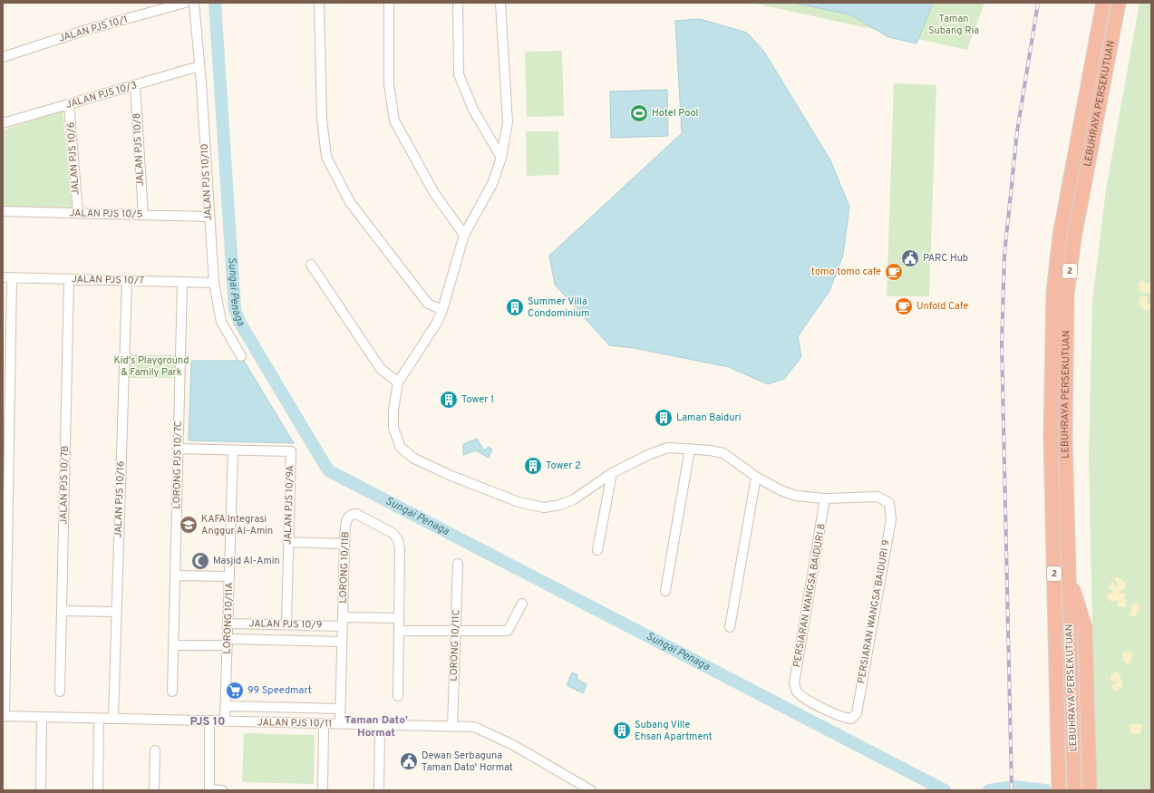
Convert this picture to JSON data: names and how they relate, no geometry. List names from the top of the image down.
{
  "streets": {
    "highway": ["LEBUHRAYA PERSEKUTUAN", "2"],
    "street": [
      "JALAN PJS 10/1",
      "JALAN PJS 10/3",
      "JALAN PJS 10/8",
      "JALAN PJS 10/6",
      "JALAN PJS 10/10",
      "JALAN PJS 10/5",
      "JALAN PJS 10/7",
      "LORONG PJS 10/7C",
      "JALAN PJS 10/7B",
      "JALAN PJS 10/16",
      "JALAN PJS 10/9A",
      "LORONG 10/11B",
      "PERSIARAN WANGSA BAIDURI 8",
      "PERSIARAN WANGSA BAIDURI 9",
      "LORONG 10/11A",
      "JALAN PJS 10/9",
      "LORONG 10/11C",
      "JALAN PJS 10/11"
    ]
  },
  "crossings": [
    ["JALAN PJS 10/3", "JALAN PJS 10/8"],
    ["JALAN PJS 10/3", "JALAN PJS 10/6"],
    ["JALAN PJS 10/3", "JALAN PJS 10/10"],
    ["JALAN PJS 10/8", "JALAN PJS 10/5"],
    ["JALAN PJS 10/6", "JALAN PJS 10/5"],
    ["JALAN PJS 10/10", "JALAN PJS 10/5"],
    ["JALAN PJS 10/10", "JALAN PJS 10/7"],
    ["JALAN PJS 10/7", "LORONG PJS 10/7C"],
    ["JALAN PJS 10/7", "JALAN PJS 10/7B"],
    ["JALAN PJS 10/7", "JALAN PJS 10/16"],
    ["JALAN PJS 10/16", "JALAN PJS 10/11"],
    ["JALAN PJS 10/9A", "LORONG 10/11A"],
    ["JALAN PJS 10/9A", "JALAN PJS 10/9"],
    ["LORONG 10/11B", "JALAN PJS 10/9"],
    ["LORONG 10/11B", "JALAN PJS 10/11"],
    ["PERSIARAN WANGSA BAIDURI 8", "PERSIARAN WANGSA BAIDURI 9"],
    ["LORONG 10/11A", "JALAN PJS 10/9"],
    ["LORONG 10/11A", "JALAN PJS 10/11"],
    ["LORONG 10/11C", "JALAN PJS 10/11"]
  ],
  "districts": ["Taman Dato' Hormat", "PJS 10"],
  "water": ["Sungai Penaga"],
  "parks": ["Taman Subang Ria", "Kid's Playground & Family Park"],
  "places": {
    "sports": ["Hotel Pool"],
    "public building": ["PARC Hub", "Dewan Serbaguna Taman Dato' Hormat"],
    "cafe": ["tomo tomo cafe", "Unfold Cafe"],
    "building": [
      "Summer Villa Condominium",
      "Tower 1",
      "Laman Baiduri",
      "Tower 2",
      "Subang Ville Ehsan Apartment"
    ],
    "school or university": ["KAFA Integrasi Anggur Al-Amin"],
    "mosque": ["Masjid Al-Amin"],
    "supermarket": ["99 Speedmart"]
  }
}
